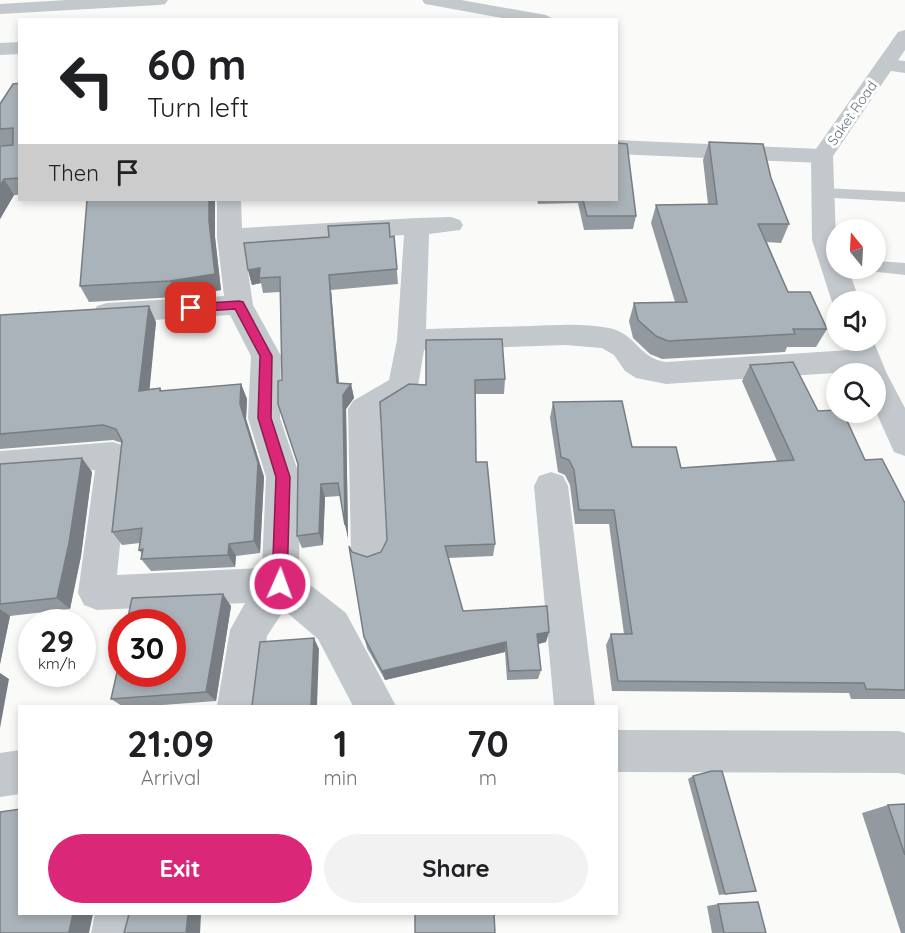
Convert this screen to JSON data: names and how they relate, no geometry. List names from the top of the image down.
{
  "streets": {
    "street": ["Saket Road"]
  },
  "north": "top",
  "page": {
    "turn": ["60 m", "Turn left"],
    "then": "Then",
    "speed": "29 km/h",
    "limit": "30",
    "eta": [
      "21:09",
      "Arrival",
      "1",
      "min",
      "70",
      "m"
    ],
    "buttons": ["Exit", "Share"]
  }
}
